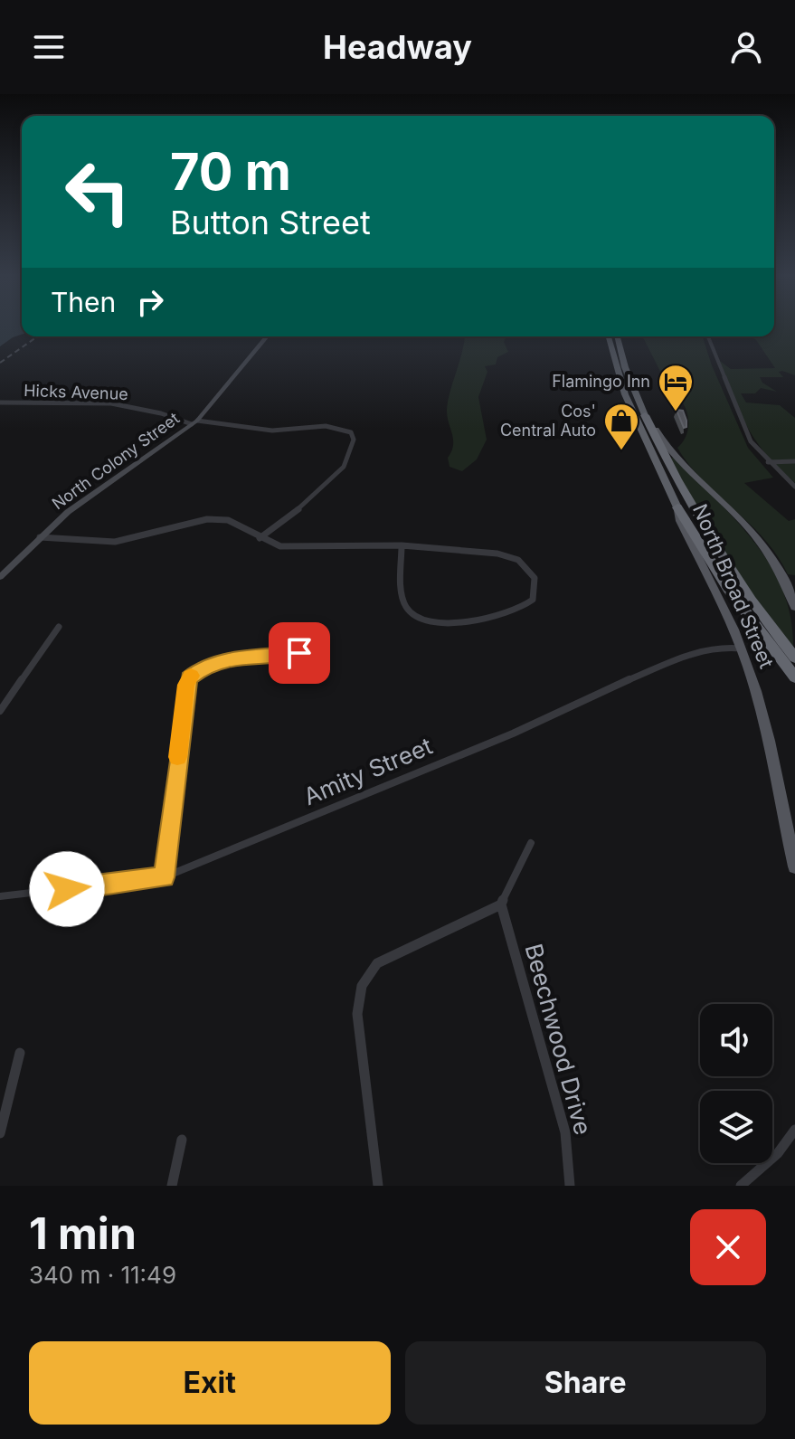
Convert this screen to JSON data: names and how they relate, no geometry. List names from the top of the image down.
{
  "streets": {
    "highway": ["North Broad Street"],
    "main road": ["North Colony Street"],
    "street": ["Hicks Avenue", "Amity Street", "Beechwood Drive"]
  },
  "crossings": [
    ["Hicks Avenue", "North Colony Street"],
    ["North Broad Street", "Amity Street"]
  ],
  "places": {
    "hotel": ["Flamingo Inn"],
    "shop": ["Cos' Central Auto"]
  },
  "page": {
    "header": "Headway",
    "turn": ["70 m", "Button Street"],
    "then": "Then",
    "heading": ["1 min", "340 m · 11:49"],
    "buttons": ["Exit", "Share"]
  }
}
